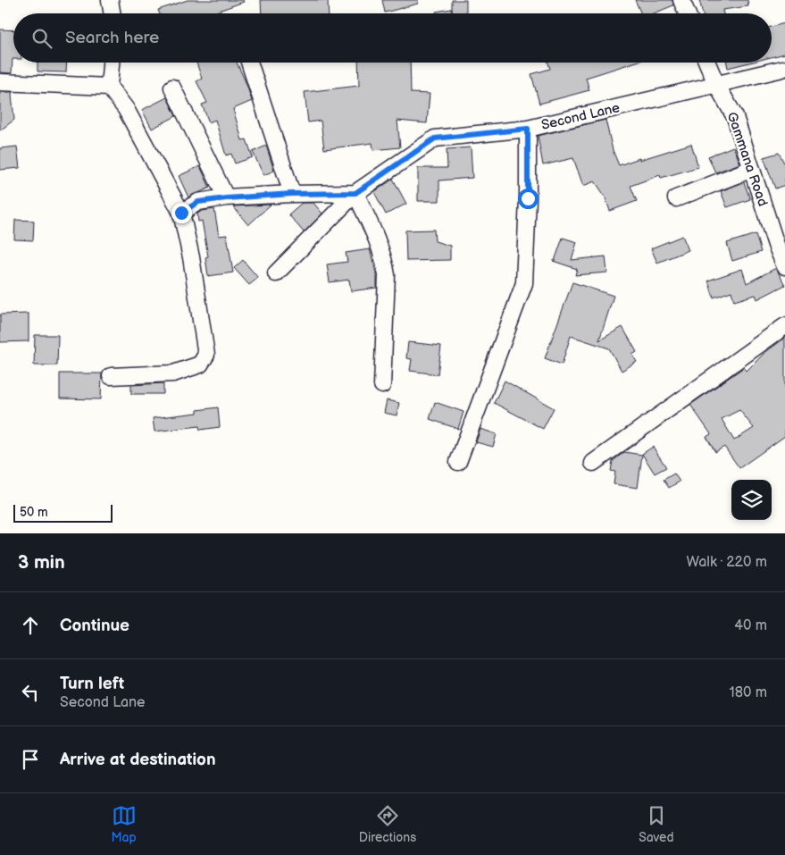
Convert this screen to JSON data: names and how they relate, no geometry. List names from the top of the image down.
{
  "streets": {
    "street": ["Second Lane", "Gammana Road"]
  },
  "crossings": [
    ["Second Lane", "Gammana Road"]
  ],
  "scale_bar": "50 m",
  "page": {
    "search": "Search here",
    "scale": "50 m",
    "heading": ["3 min", "Walk · 220 m"],
    "list": [
      ["Continue", "40 m"],
      ["Turn left", "Second Lane", "180 m"],
      "Arrive at destination"
    ],
    "nav": ["Map", "Directions", "Saved"]
  }
}
